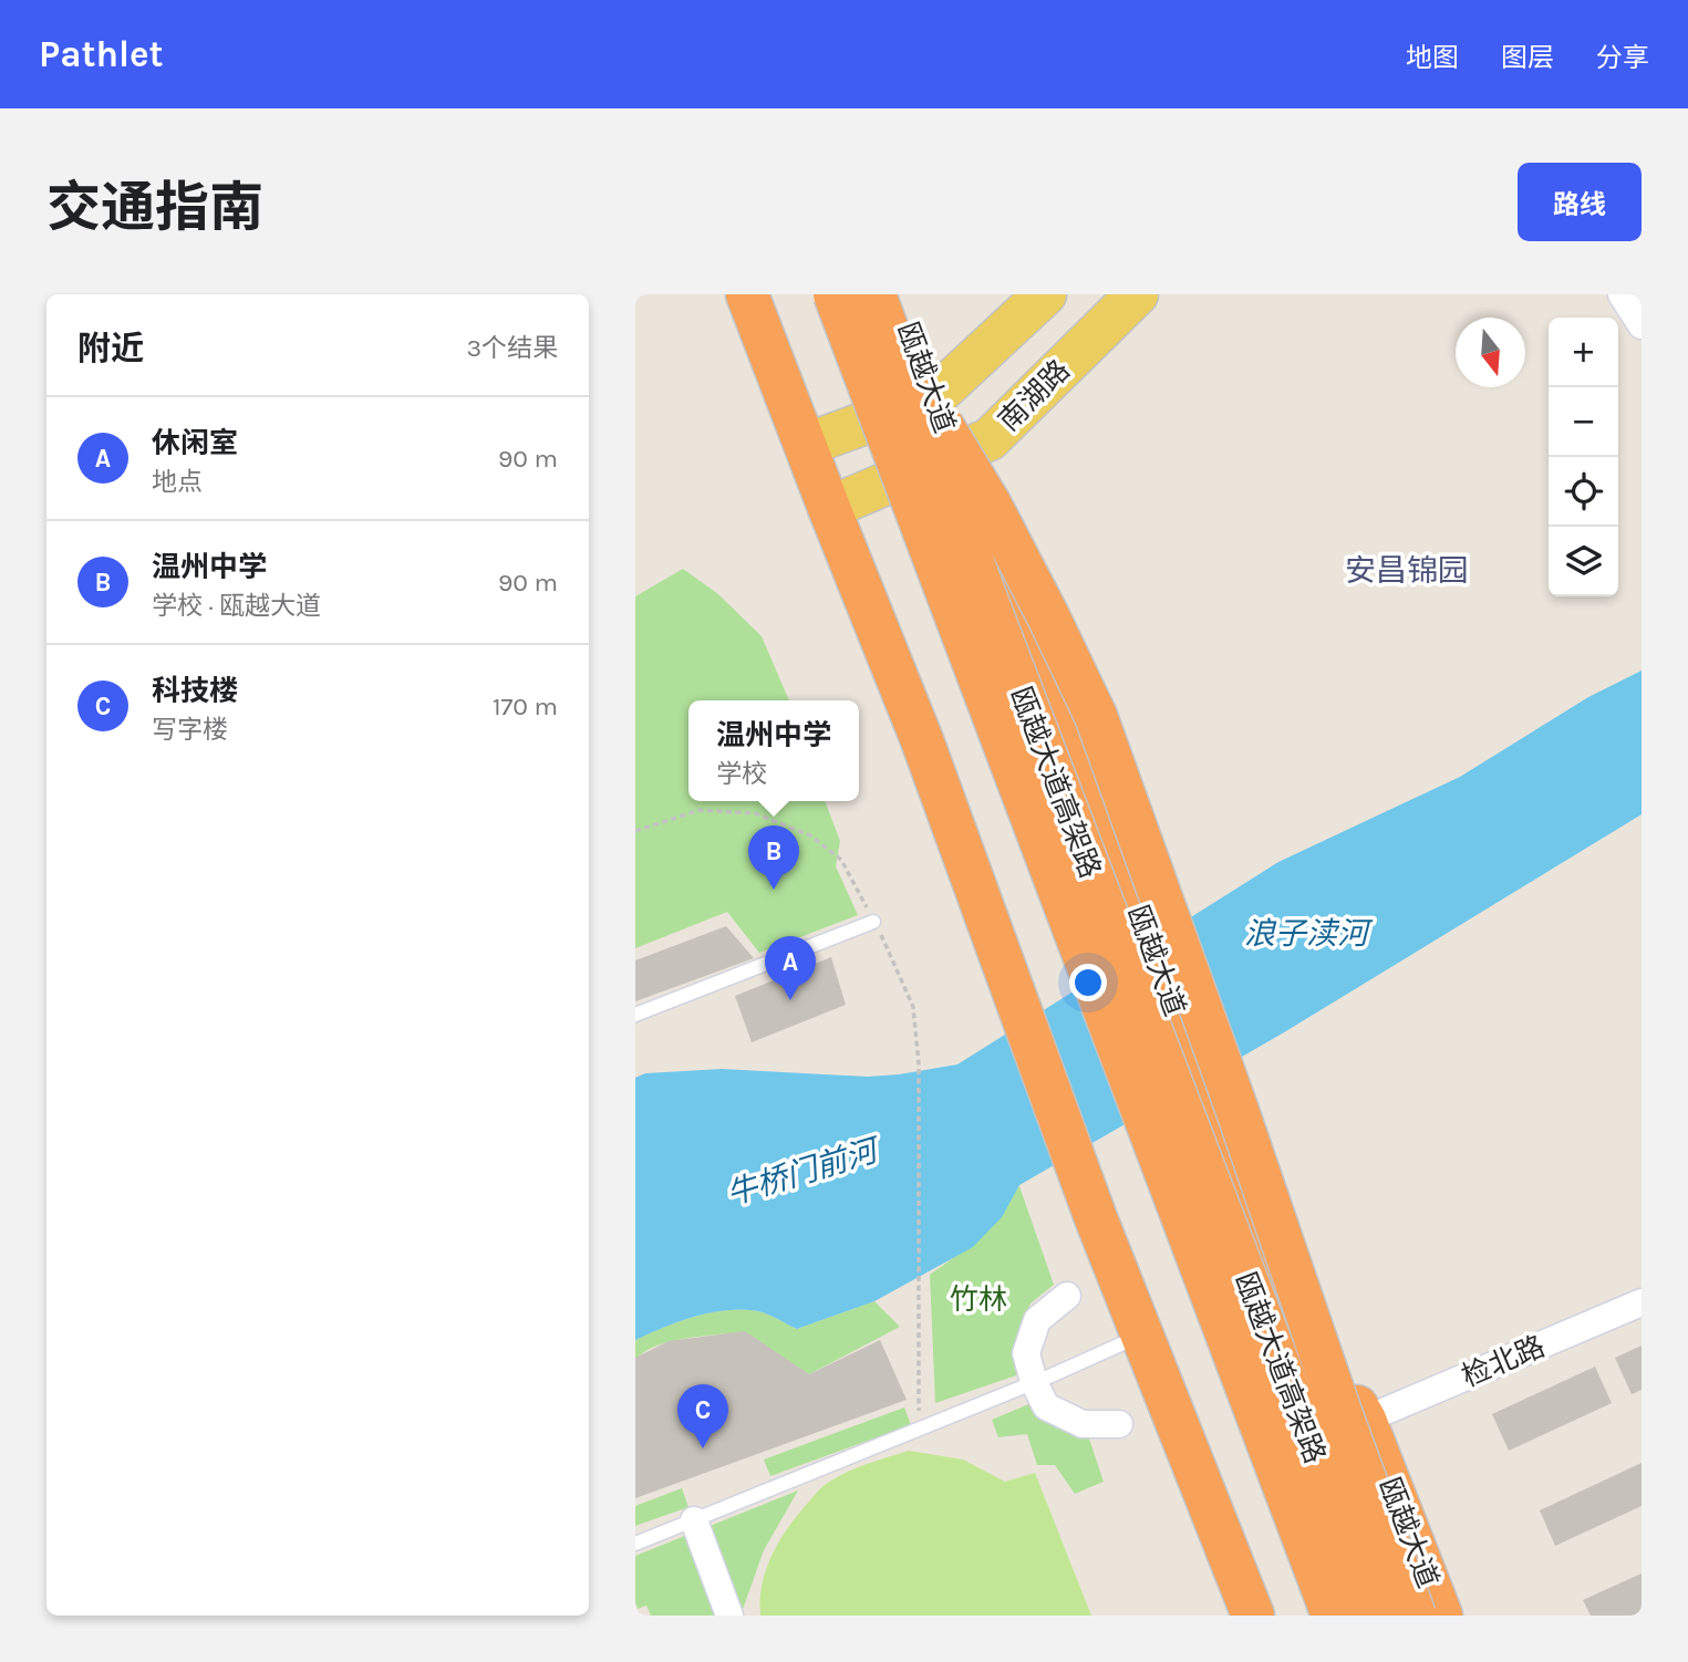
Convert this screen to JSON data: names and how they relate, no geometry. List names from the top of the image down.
{
  "streets": {
    "highway": ["瓯越大道", "瓯越大道高架路"],
    "main road": ["南湖路"],
    "street": ["检北路"]
  },
  "crossings": [
    ["瓯越大道", "南湖路"],
    ["瓯越大道", "检北路"]
  ],
  "districts": ["安昌锦园"],
  "water": ["浪子渎河", "牛桥门前河"],
  "parks": ["竹林"],
  "north": "bottom",
  "page": {
    "header": "Pathlet",
    "nav": ["地图", "图层", "分享"],
    "title": "交通指南",
    "buttons": "路线",
    "heading": ["附近", "3个结果"],
    "map_buttons": ["+", "−"],
    "list": [
      {
        "mark": "A",
        "name": "休闲室",
        "note": "地点",
        "value": "90 m"
      },
      {
        "mark": "B",
        "name": "温州中学",
        "note": "学校 · 瓯越大道",
        "value": "90 m"
      },
      {
        "mark": "C",
        "name": "科技楼",
        "note": "写字楼",
        "value": "170 m"
      }
    ],
    "popup": ["温州中学", "学校"],
    "pins": ["B", "A", "C"]
  }
}
